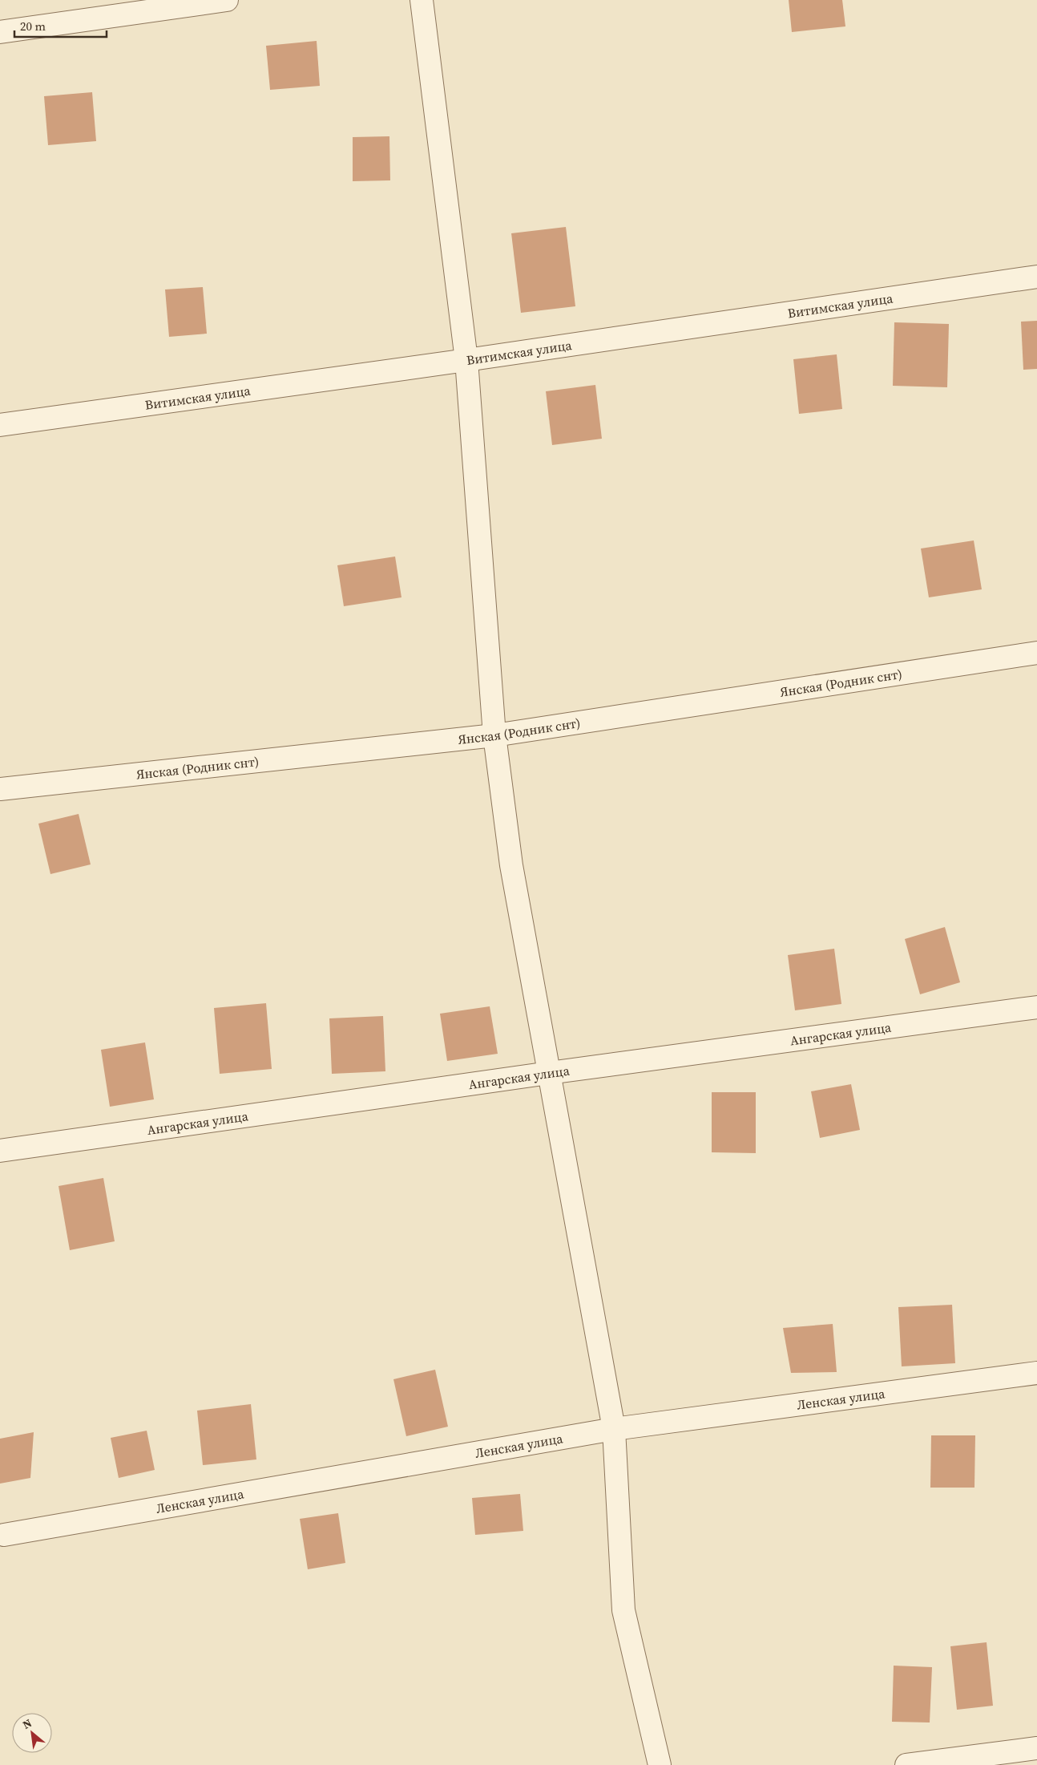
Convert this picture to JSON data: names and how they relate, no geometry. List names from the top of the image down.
{
  "streets": {
    "street": [
      "Витимская улица",
      "Янская (Родник снт)",
      "Ангарская улица",
      "Ленская улица"
    ]
  },
  "scale_bar": "20 m",
  "north": "top left"
}
